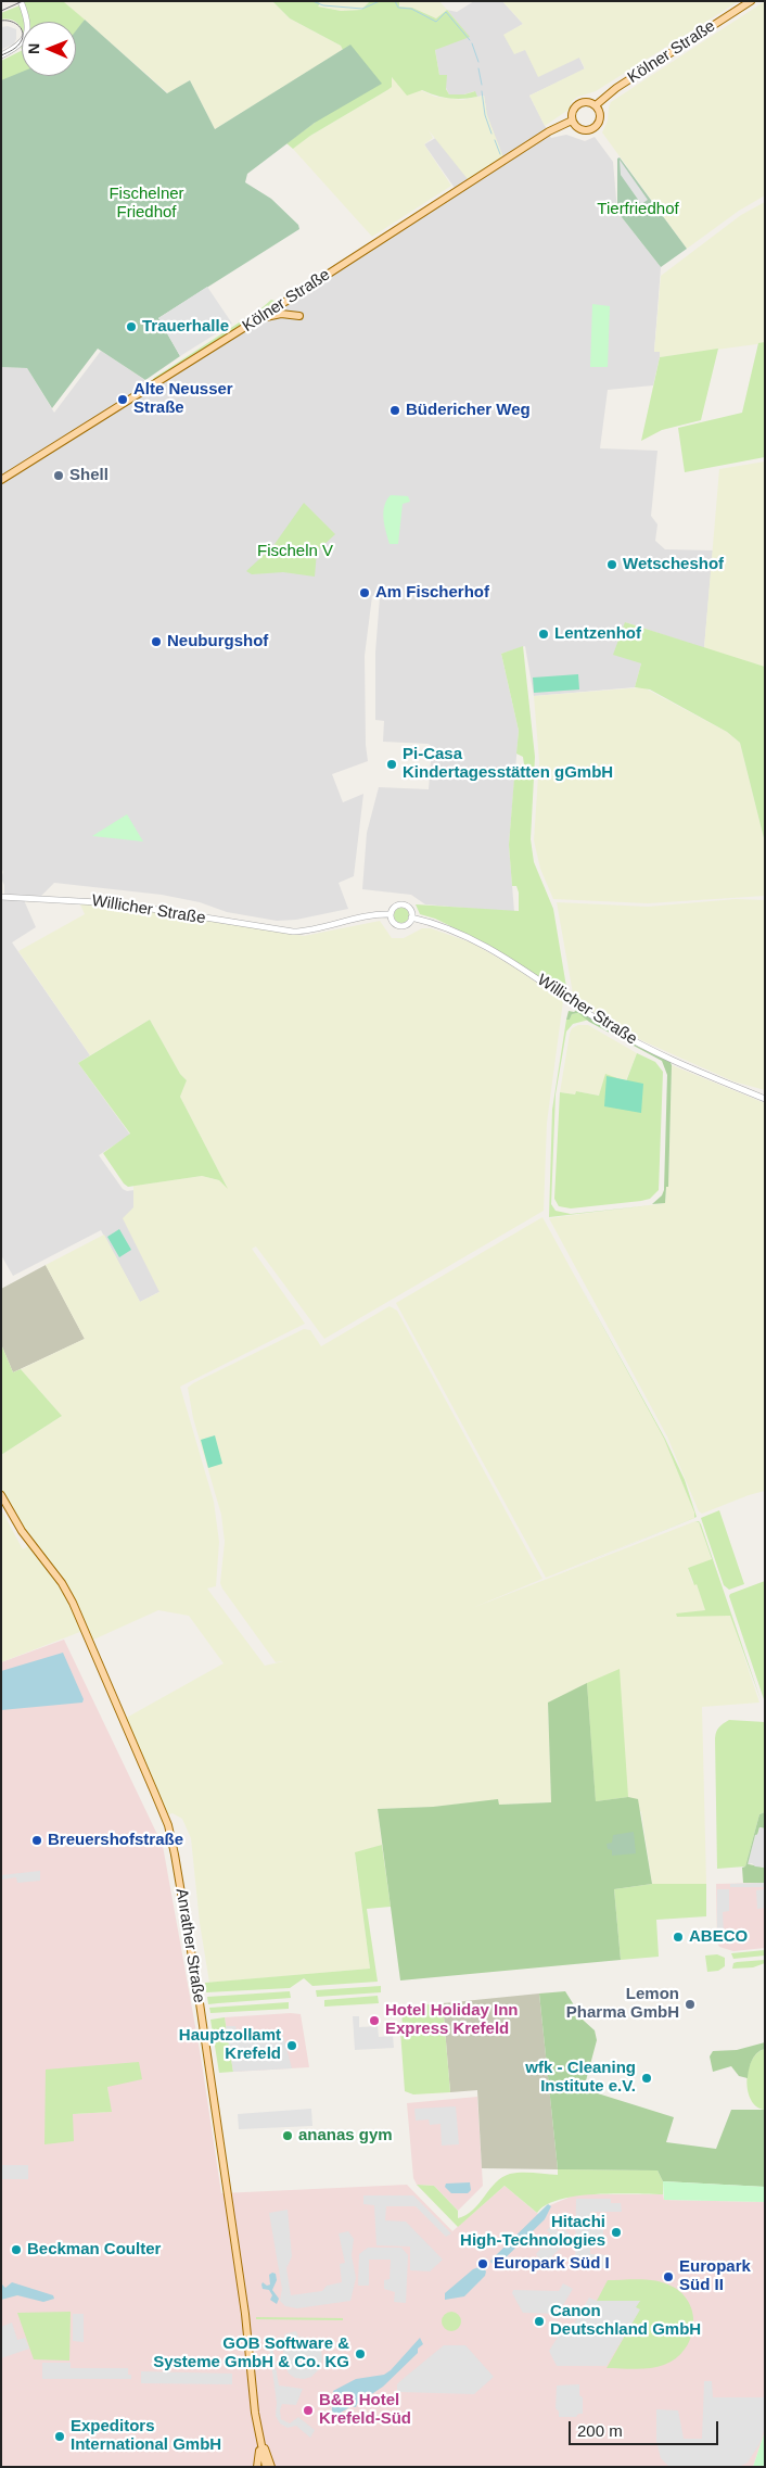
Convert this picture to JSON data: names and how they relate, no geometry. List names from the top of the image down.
{
  "streets": {
    "main road": ["Kölner Straße", "Anrather Straße"],
    "street": ["Willicher Straße"]
  },
  "parks": ["Fischelner Friedhof", "Tierfriedhof", "Fischeln V"],
  "places": [
    "Trauerhalle",
    "Alte Neusser Straße",
    "Büdericher Weg",
    "Shell",
    "Wetscheshof",
    "Am Fischerhof",
    "Lentzenhof",
    "Neuburgshof",
    "Pi-Casa Kindertagesstätten gGmbH",
    "Breuershofstraße",
    "ABECO",
    "Lemon Pharma GmbH",
    "Hotel Holiday Inn Express Krefeld",
    "Hauptzollamt Krefeld",
    "wfk - Cleaning Institute e.V.",
    "ananas gym",
    "Hitachi High-Technologies",
    "Beckman Coulter",
    "Europark Süd I",
    "Europark Süd II",
    "Canon Deutschland GmbH",
    "GOB Software & Systeme GmbH & Co. KG",
    "B&B Hotel Krefeld-Süd",
    "Expeditors International GmbH"
  ],
  "scale_bar": "200 m",
  "north": "left"
}
